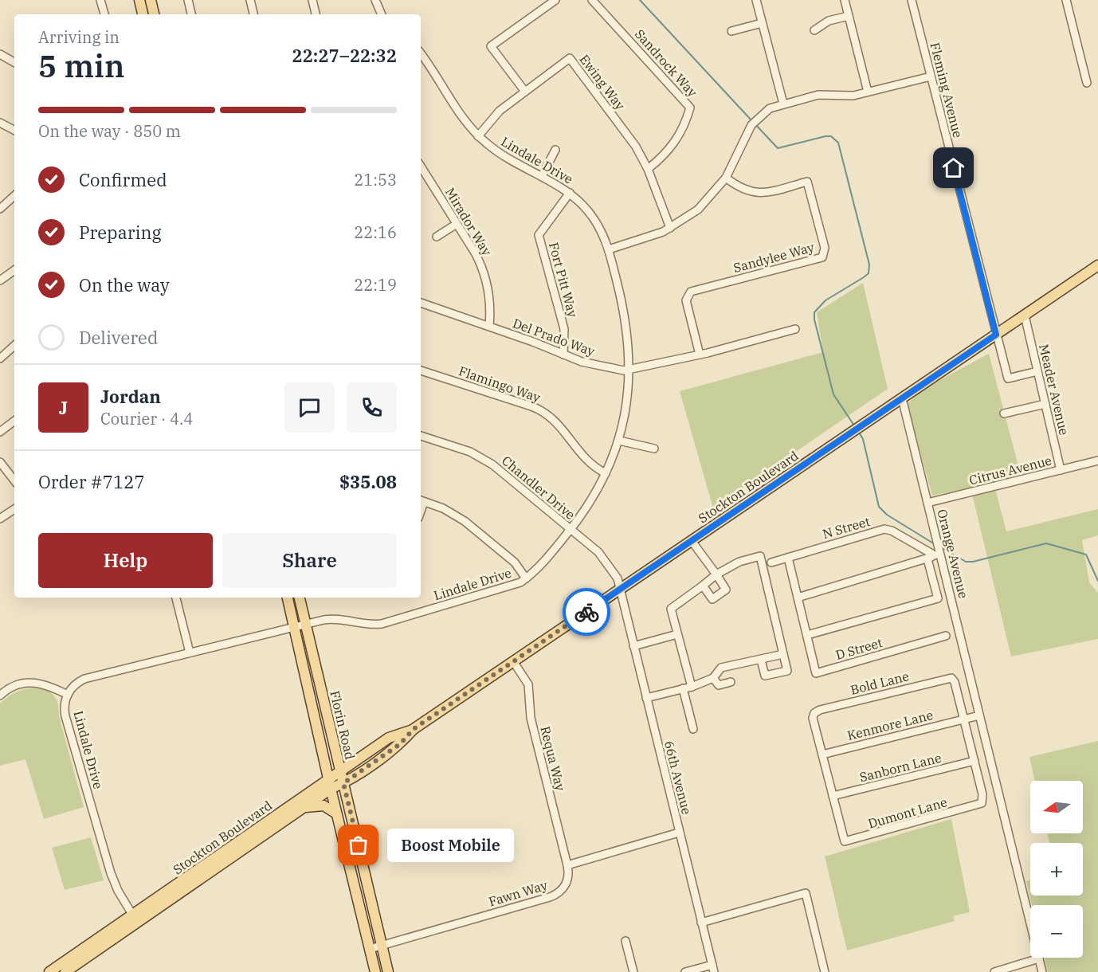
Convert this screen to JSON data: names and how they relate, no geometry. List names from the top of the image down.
{
  "streets": {
    "main road": ["Stockton Boulevard", "Florin Road"],
    "street": [
      "Sandrock Way",
      "Ewing Way",
      "Fleming Avenue",
      "Lindale Drive",
      "Mirador Way",
      "Sandylee Way",
      "Fort Pitt Way",
      "Del Prado Way",
      "Flamingo Way",
      "Meader Avenue",
      "Citrus Avenue",
      "Chandler Drive",
      "N Street",
      "Orange Avenue",
      "D Street",
      "Bold Lane",
      "Kenmore Lane",
      "Requa Way",
      "Sanborn Lane",
      "66th Avenue",
      "Dumont Lane",
      "Fawn Way"
    ]
  },
  "crossings": [
    ["Sandrock Way", "Ewing Way"],
    ["Ewing Way", "Lindale Drive"],
    ["Fleming Avenue", "Meader Avenue"],
    ["Fleming Avenue", "Stockton Boulevard"],
    ["Lindale Drive", "Fort Pitt Way"],
    ["Lindale Drive", "Del Prado Way"],
    ["Lindale Drive", "Flamingo Way"],
    ["Lindale Drive", "Stockton Boulevard"],
    ["Lindale Drive", "Chandler Drive"],
    ["Lindale Drive", "Florin Road"],
    ["Mirador Way", "Del Prado Way"],
    ["Sandylee Way", "Del Prado Way"],
    ["Fort Pitt Way", "Del Prado Way"],
    ["Meader Avenue", "Citrus Avenue"],
    ["Meader Avenue", "Stockton Boulevard"],
    ["Citrus Avenue", "Orange Avenue"],
    ["Stockton Boulevard", "Chandler Drive"],
    ["Stockton Boulevard", "Orange Avenue"],
    ["Stockton Boulevard", "Florin Road"],
    ["Stockton Boulevard", "Requa Way"],
    ["Stockton Boulevard", "66th Avenue"],
    ["Chandler Drive", "66th Avenue"],
    ["N Street", "Orange Avenue"],
    ["Bold Lane", "Kenmore Lane"],
    ["Bold Lane", "Dumont Lane"],
    ["Florin Road", "Fawn Way"],
    ["Kenmore Lane", "Dumont Lane"],
    ["Requa Way", "Fawn Way"],
    ["Sanborn Lane", "Dumont Lane"]
  ],
  "places": ["Boost Mobile"],
  "north": "left",
  "page": {
    "heading": ["5 min", "Arriving in", "22:27–22:32"],
    "panel": [
      "Jordan",
      "Courier · 4.4",
      "Order #7127",
      "$35.08"
    ],
    "bar": "On the way · 850 m",
    "list": [
      ["Confirmed", "21:53"],
      ["Preparing", "22:16"],
      ["On the way", "22:19"],
      "Delivered"
    ],
    "round": "J",
    "buttons": ["Help", "Share"],
    "map_buttons": ["+", "−"],
    "bubble": "Boost Mobile"
  }
}
